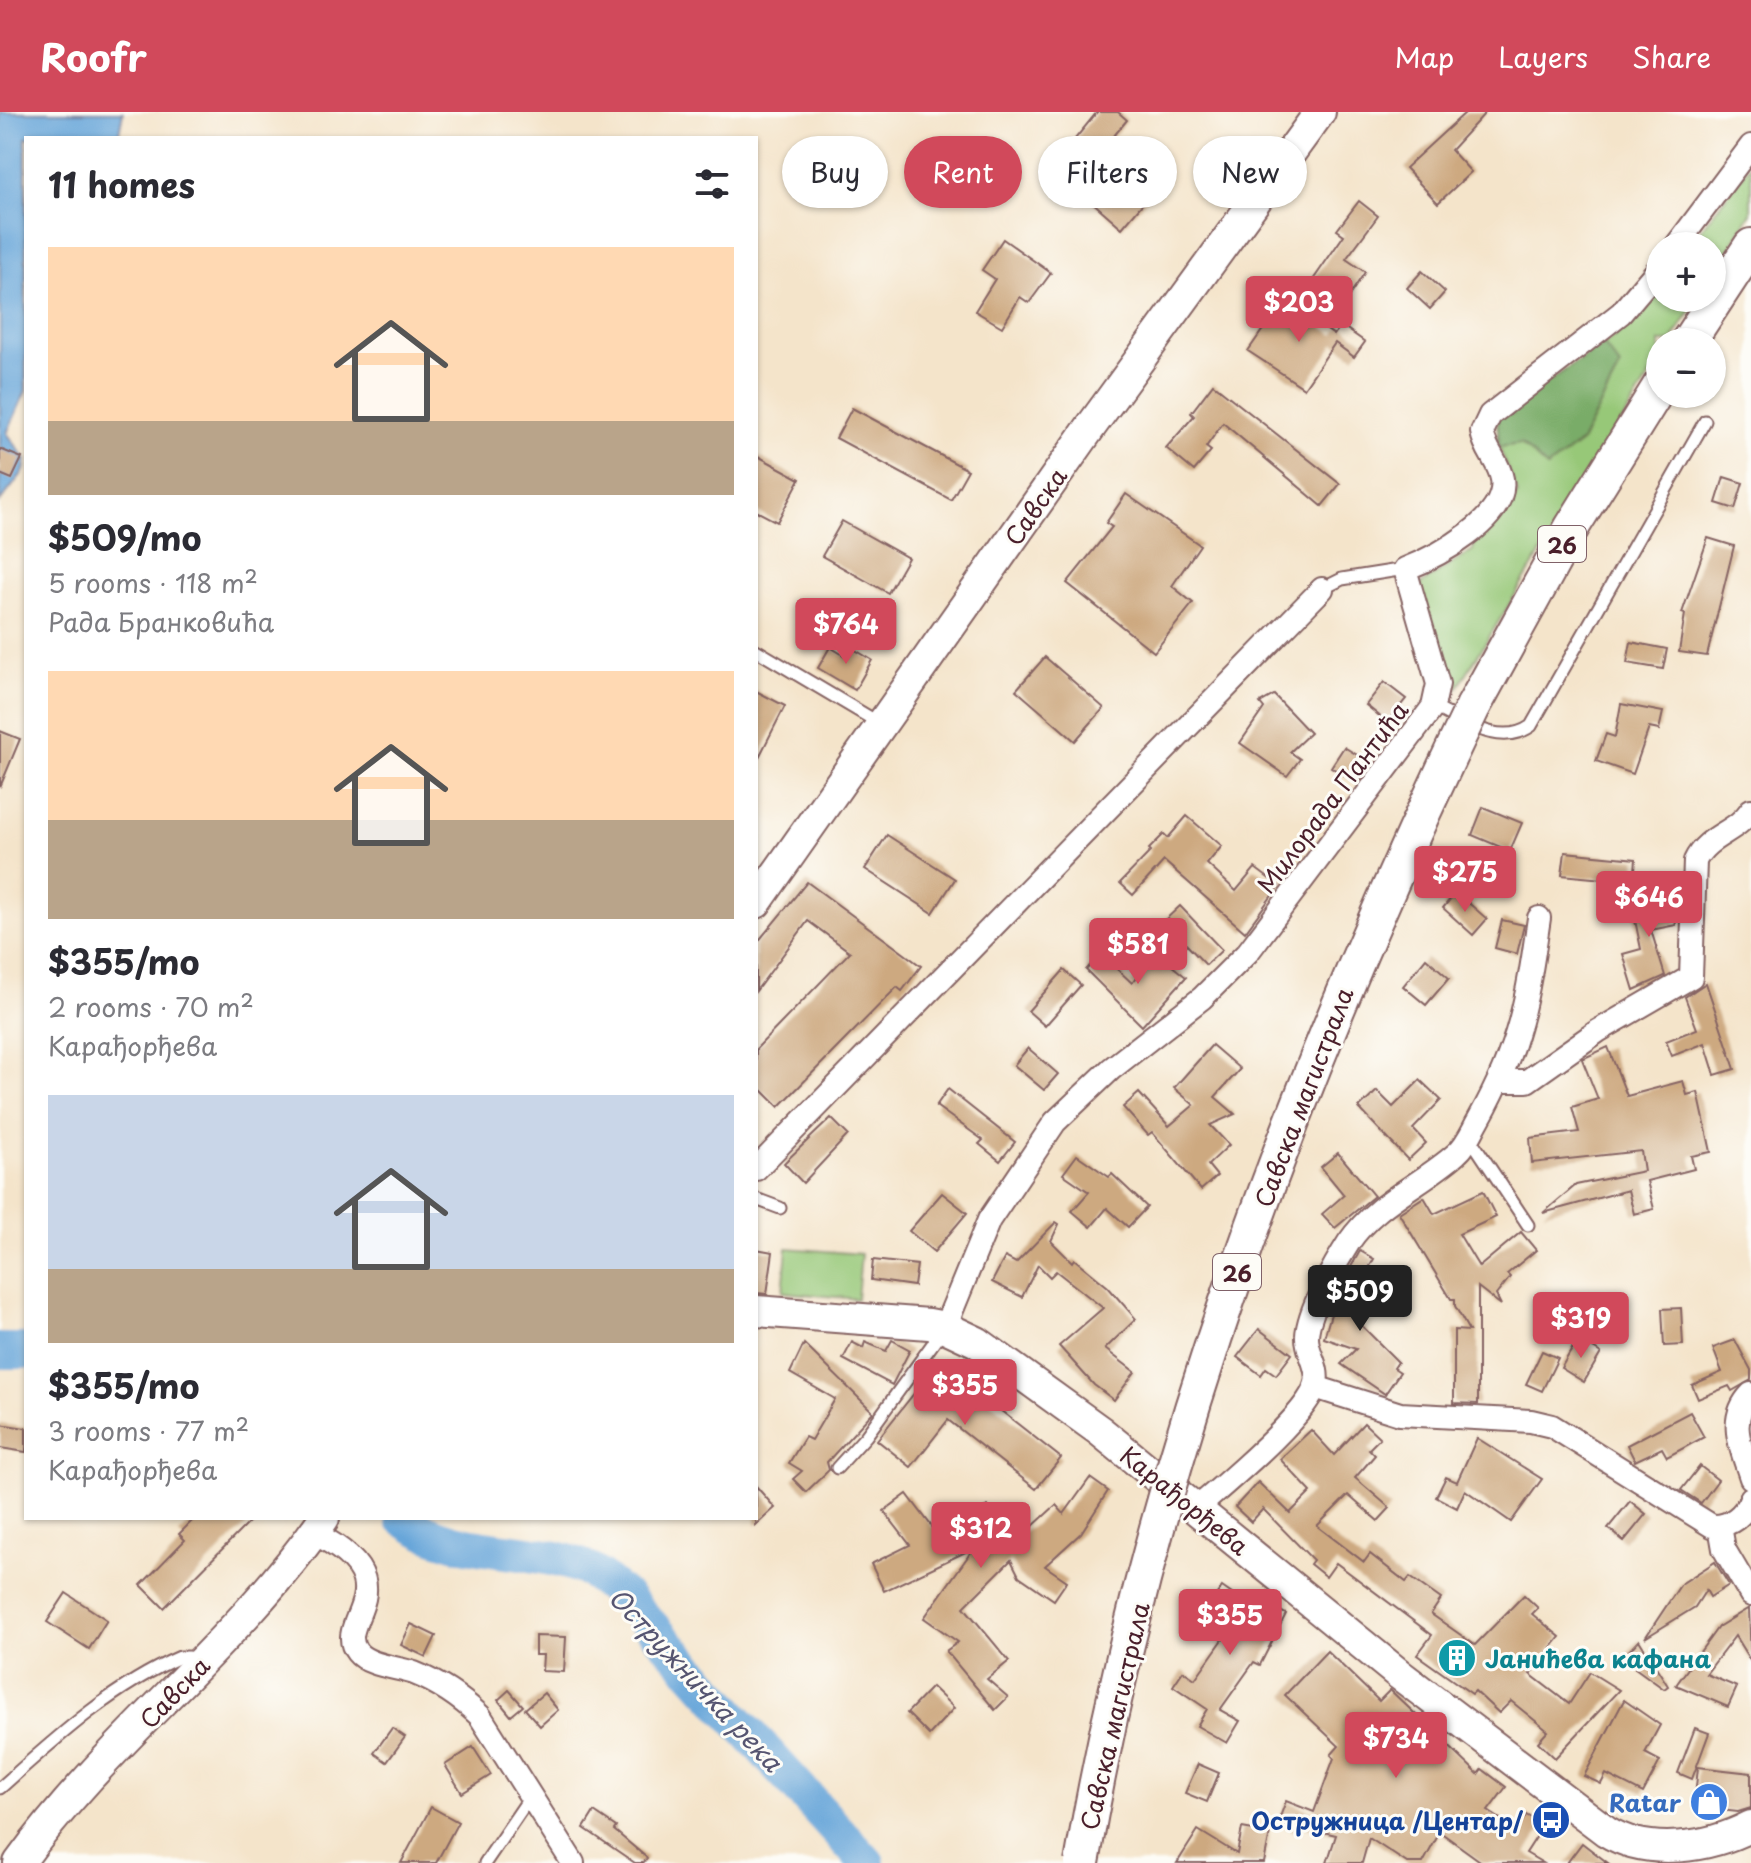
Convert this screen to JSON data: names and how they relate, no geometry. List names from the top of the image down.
{
  "streets": {
    "main road": ["26", "Савска магистрала"],
    "street": ["Савска", "Милорада Пантића", "Карађорђева"]
  },
  "crossings": [
    ["Милорада Пантића", "Карађорђева"]
  ],
  "water": ["Остружничка река"],
  "places": {
    "building": ["Јанићева кафана"],
    "shop": ["Ratar"],
    "bus stop": ["Остружница /Центар/"]
  },
  "page": {
    "header": "Roofr",
    "nav": ["Map", "Layers", "Share"],
    "chip": [
      "Buy",
      "Rent",
      "Filters",
      "New"
    ],
    "heading": "11 homes",
    "map_buttons": ["+", "−"],
    "list": [
      {
        "name": "$509/mo",
        "note": "5 rooms · 118 m² · Рада Бранковића"
      },
      {
        "name": "$355/mo",
        "note": "2 rooms · 70 m² · Карађорђева"
      },
      {
        "name": "$355/mo",
        "note": "3 rooms · 77 m² · Карађорђева"
      }
    ],
    "price": [
      "$203",
      "$764",
      "$275",
      "$646",
      "$581",
      "$509",
      "$319",
      "$355",
      "$312",
      "$355",
      "$734"
    ]
  }
}
